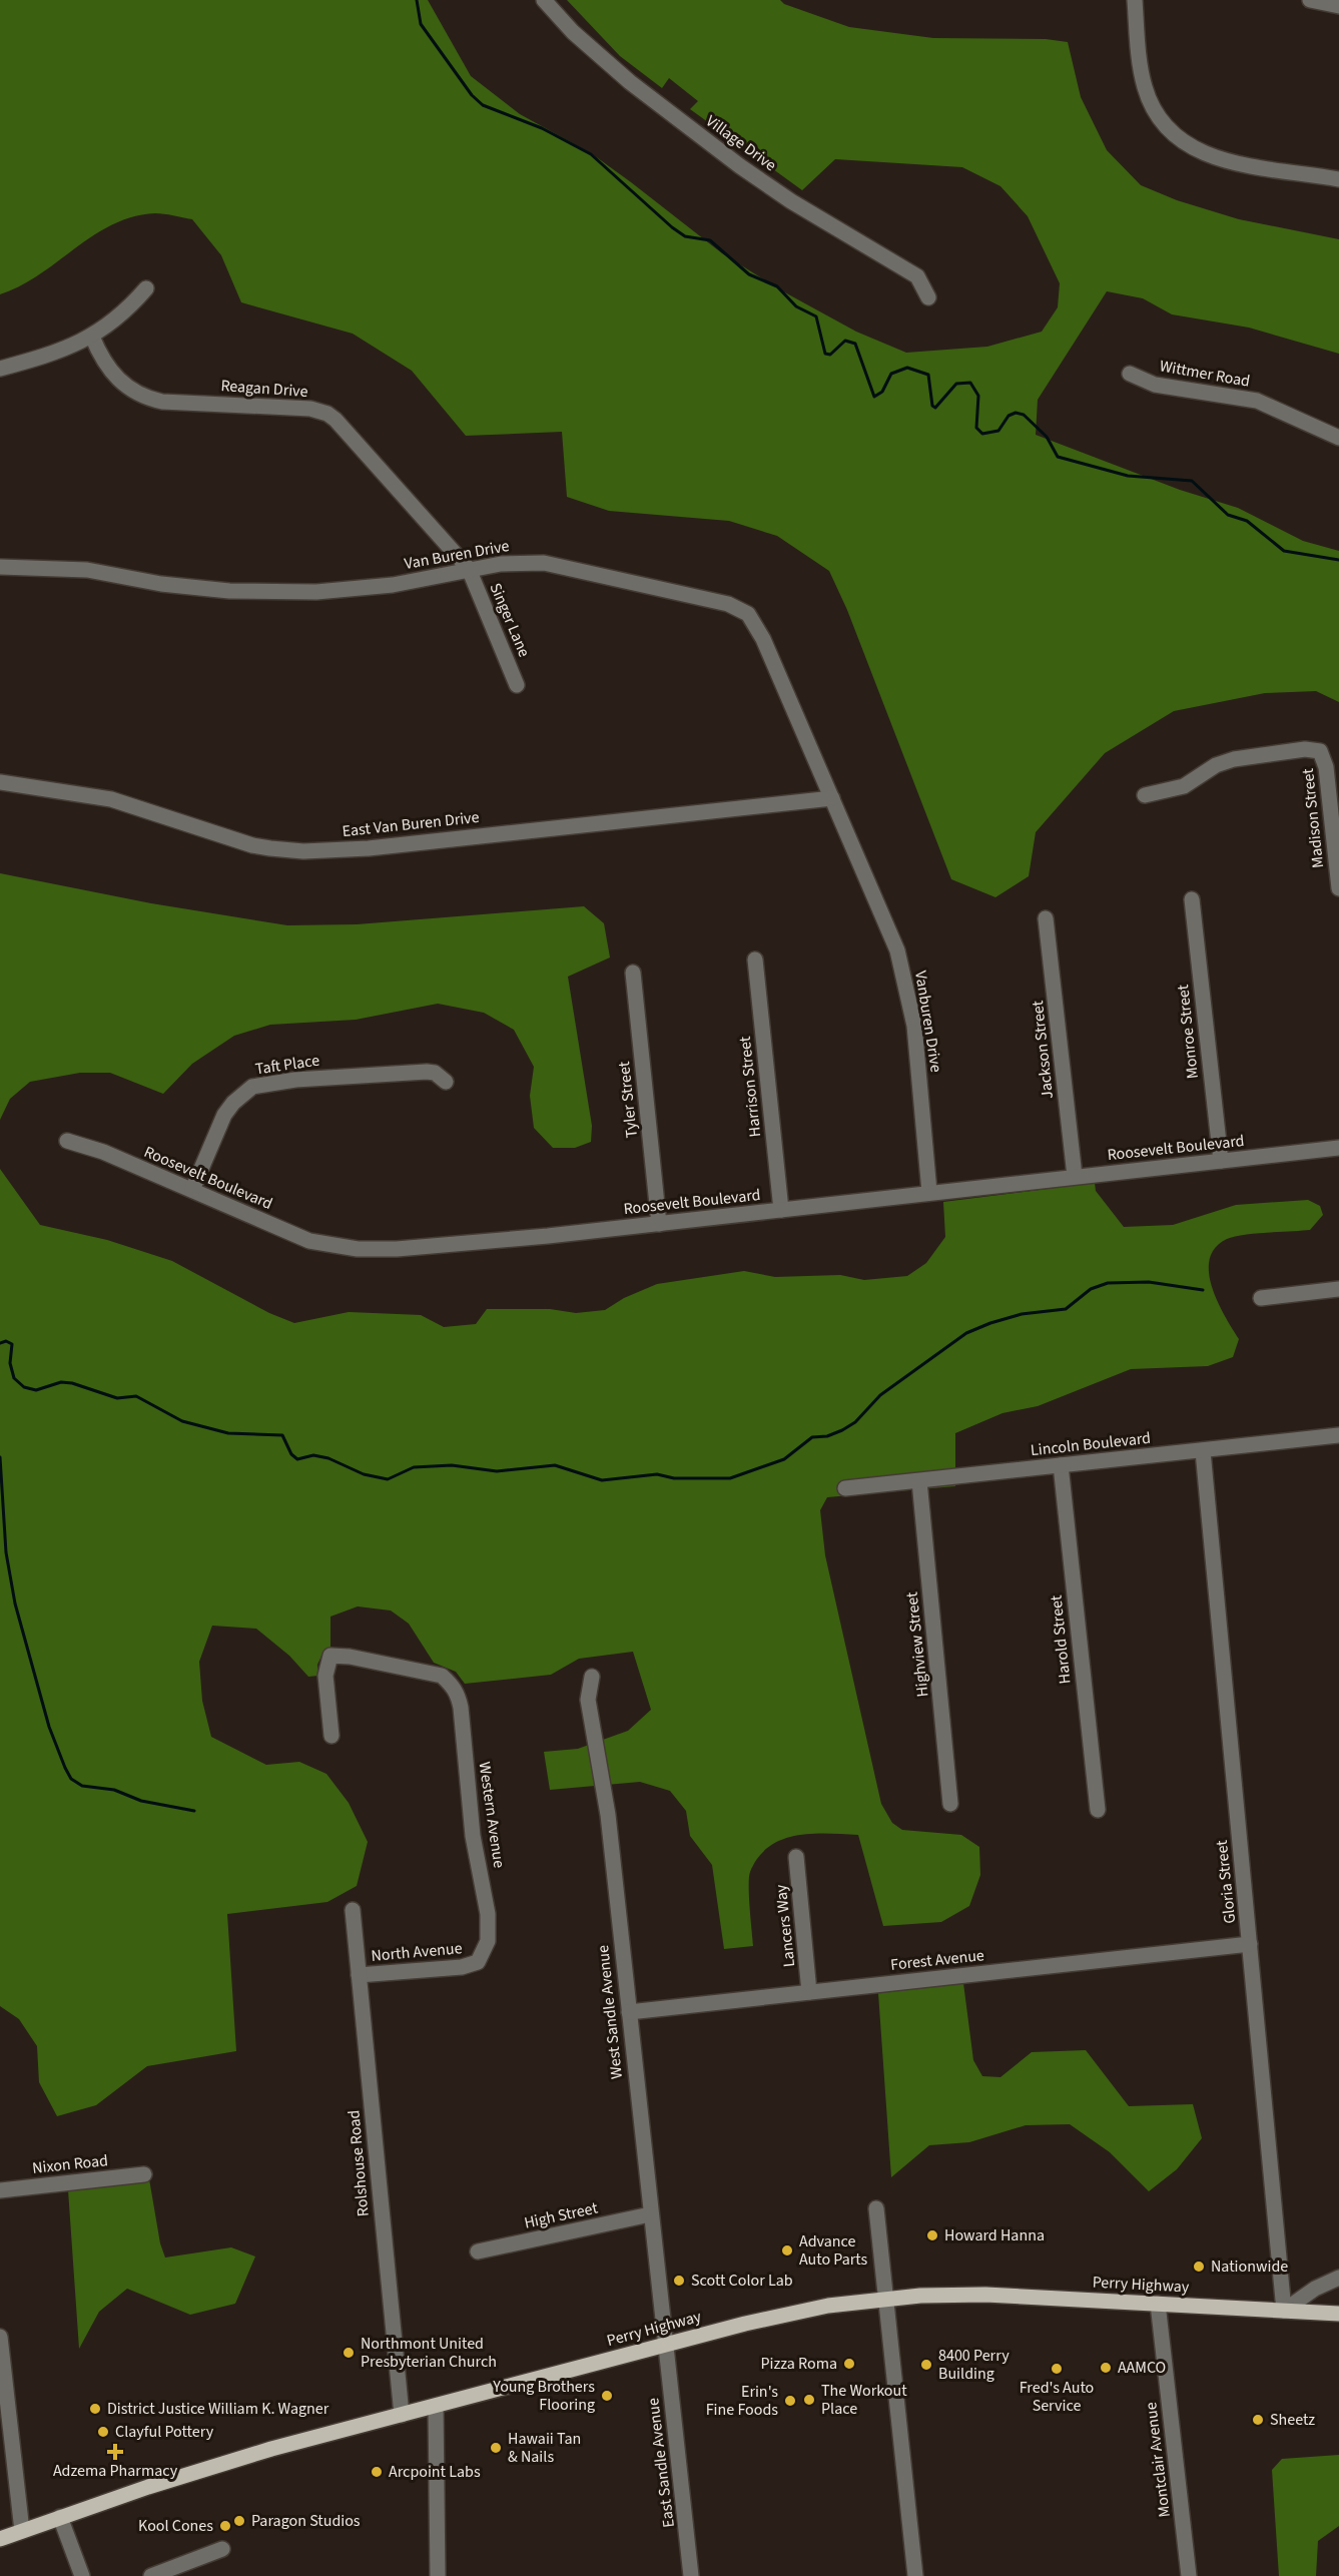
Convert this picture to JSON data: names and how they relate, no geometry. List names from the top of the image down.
{
  "streets": {
    "main road": ["Perry Highway"],
    "street": [
      "Village Drive",
      "Wittmer Road",
      "Reagan Drive",
      "Van Buren Drive",
      "Singer Lane",
      "Madison Street",
      "East Van Buren Drive",
      "Vanburen Drive",
      "Monroe Street",
      "Jackson Street",
      "Taft Place",
      "Harrison Street",
      "Tyler Street",
      "Roosevelt Boulevard",
      "Lincoln Boulevard",
      "Harold Street",
      "Highview Street",
      "Western Avenue",
      "Gloria Street",
      "Lancers Way",
      "North Avenue",
      "Forest Avenue",
      "West Sandle Avenue",
      "Rolshouse Road",
      "Nixon Road",
      "High Street",
      "Montclair Avenue",
      "East Sandle Avenue"
    ]
  },
  "crossings": [
    ["Reagan Drive", "Van Buren Drive"],
    ["Reagan Drive", "Singer Lane"],
    ["Van Buren Drive", "Singer Lane"],
    ["Van Buren Drive", "East Van Buren Drive"],
    ["Van Buren Drive", "Vanburen Drive"],
    ["East Van Buren Drive", "Vanburen Drive"],
    ["Vanburen Drive", "Roosevelt Boulevard"],
    ["Monroe Street", "Roosevelt Boulevard"],
    ["Jackson Street", "Roosevelt Boulevard"],
    ["Taft Place", "Roosevelt Boulevard"],
    ["Harrison Street", "Roosevelt Boulevard"],
    ["Tyler Street", "Roosevelt Boulevard"],
    ["Lincoln Boulevard", "Harold Street"],
    ["Lincoln Boulevard", "Highview Street"],
    ["Lincoln Boulevard", "Gloria Street"],
    ["Western Avenue", "North Avenue"],
    ["Gloria Street", "Forest Avenue"],
    ["Gloria Street", "Perry Highway"],
    ["Lancers Way", "Forest Avenue"],
    ["North Avenue", "Rolshouse Road"],
    ["Forest Avenue", "West Sandle Avenue"],
    ["West Sandle Avenue", "High Street"],
    ["West Sandle Avenue", "Perry Highway"],
    ["West Sandle Avenue", "East Sandle Avenue"],
    ["Rolshouse Road", "Perry Highway"],
    ["Perry Highway", "Montclair Avenue"],
    ["Perry Highway", "East Sandle Avenue"]
  ],
  "places": {
    "other": [
      "Howard Hanna",
      "Advance Auto Parts",
      "Nationwide",
      "Scott Color Lab",
      "Northmont United Presbyterian Church",
      "Pizza Roma",
      "8400 Perry Building",
      "AAMCO",
      "Fred's Auto Service",
      "Young Brothers Flooring",
      "The Workout Place",
      "Erin's Fine Foods",
      "District Justice William K. Wagner",
      "Sheetz",
      "Clayful Pottery",
      "Hawaii Tan & Nails",
      "Arcpoint Labs",
      "Paragon Studios",
      "Kool Cones"
    ],
    "health": ["Adzema Pharmacy"]
  }
}
